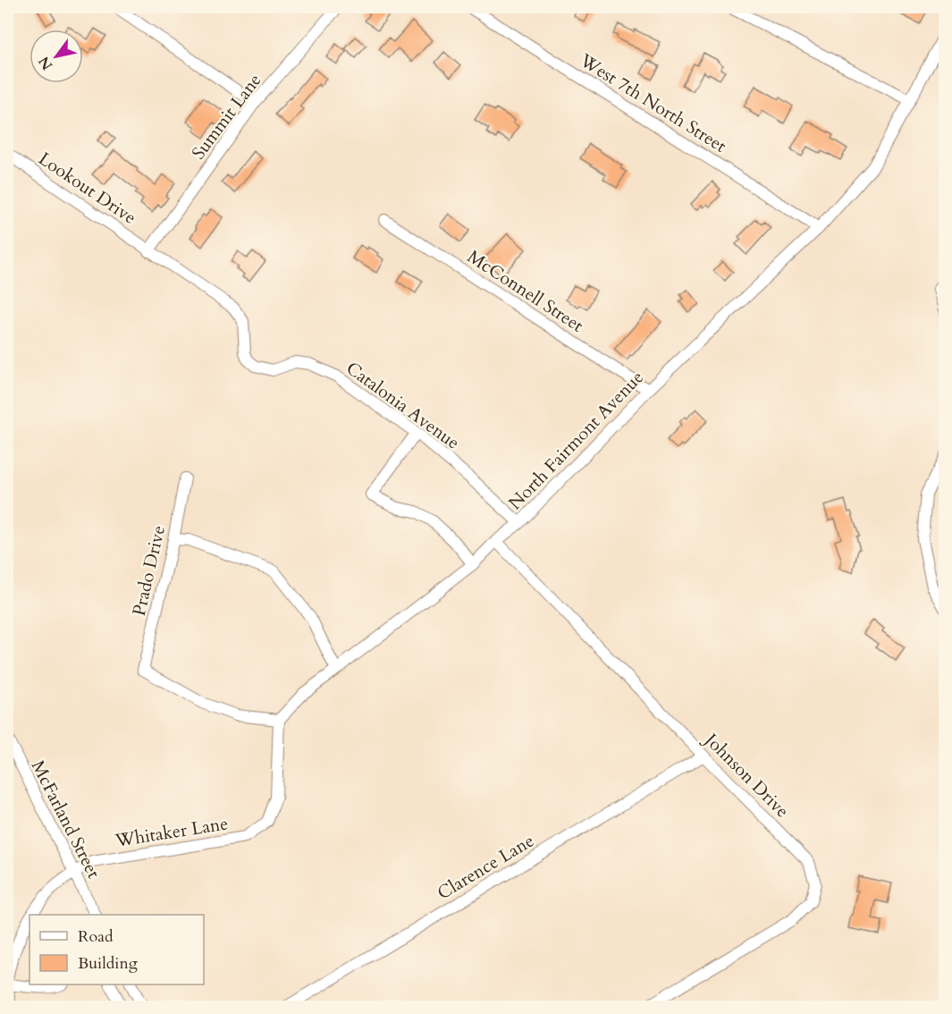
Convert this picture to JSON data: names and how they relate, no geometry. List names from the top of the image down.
{
  "streets": {
    "street": [
      "West 7th North Street",
      "Summit Lane",
      "Lookout Drive",
      "McConnell Street",
      "Catalonia Avenue",
      "North Fairmont Avenue",
      "Prado Drive",
      "Johnson Drive",
      "McFarland Street",
      "Whitaker Lane",
      "Clarence Lane"
    ]
  },
  "crossings": [
    ["West 7th North Street", "North Fairmont Avenue"],
    ["Summit Lane", "Lookout Drive"],
    ["Summit Lane", "Catalonia Avenue"],
    ["Lookout Drive", "Catalonia Avenue"],
    ["McConnell Street", "North Fairmont Avenue"],
    ["Catalonia Avenue", "North Fairmont Avenue"],
    ["North Fairmont Avenue", "Prado Drive"],
    ["North Fairmont Avenue", "Johnson Drive"],
    ["North Fairmont Avenue", "Whitaker Lane"],
    ["Prado Drive", "Whitaker Lane"],
    ["Johnson Drive", "Clarence Lane"],
    ["McFarland Street", "Whitaker Lane"]
  ],
  "legend": ["Road", "Building"],
  "north": "bottom left"
}
